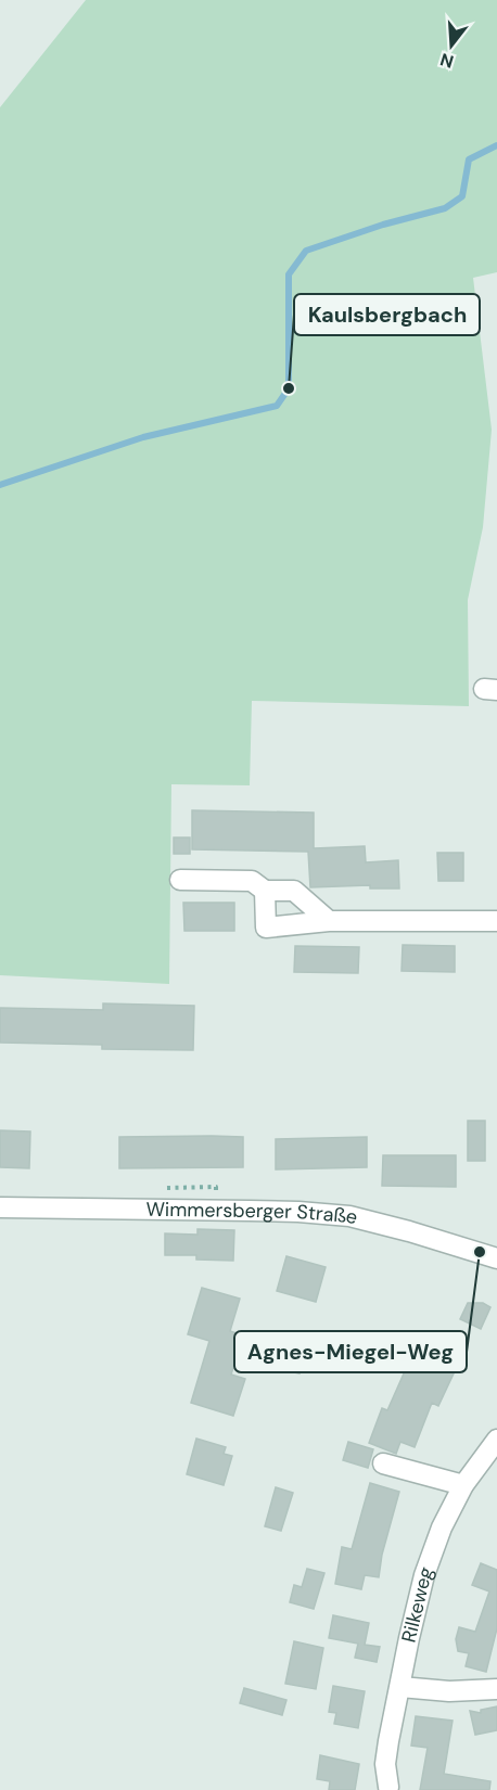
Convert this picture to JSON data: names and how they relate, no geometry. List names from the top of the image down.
{
  "streets": {
    "street": ["Wimmersberger Straße", "Rilkeweg"]
  },
  "places": ["Kaulsbergbach", "Agnes-Miegel-Weg"],
  "north": "bottom"
}
